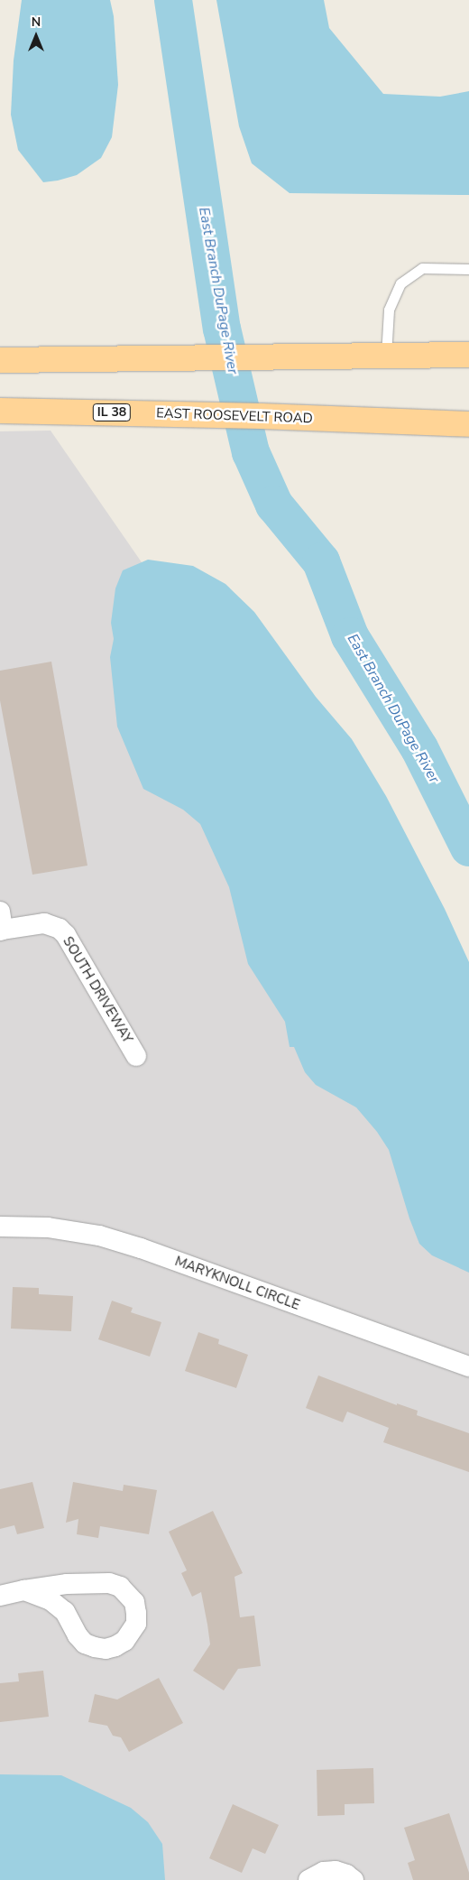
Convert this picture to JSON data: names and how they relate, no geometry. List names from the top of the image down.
{
  "streets": {
    "main road": ["IL 38", "EAST ROOSEVELT ROAD"],
    "street": ["SOUTH DRIVEWAY", "MARYKNOLL CIRCLE"]
  },
  "water": ["East Branch DuPage River"],
  "north": "top"
}
